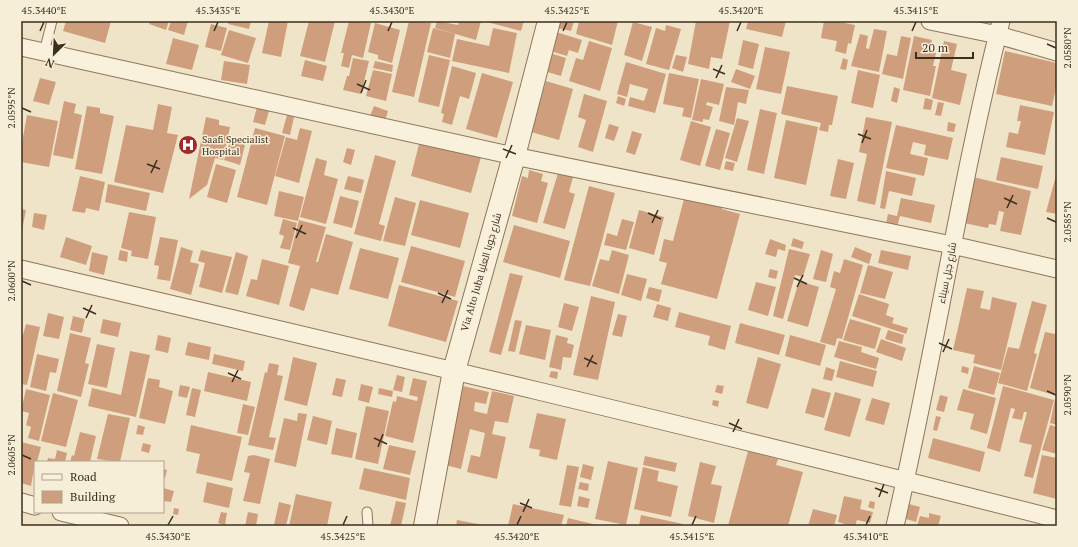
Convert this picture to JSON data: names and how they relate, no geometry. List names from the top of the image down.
{
  "streets": {
    "street": ["Via Alto Juba شارع جوبا العليا", "شارع جبل سيناء"]
  },
  "places": {
    "hospital": ["Saafi Specialist Hospital"]
  },
  "legend": ["Road", "Building"],
  "scale_bar": "20 m",
  "north": "bottom left",
  "coordinates": [
    "45.3440°E",
    "45.3435°E",
    "45.3430°E",
    "45.3425°E",
    "45.3420°E",
    "45.3415°E",
    "2.0580°N",
    "2.0595°N",
    "2.0585°N",
    "2.0600°N",
    "2.0590°N",
    "2.0605°N",
    "45.3410°E"
  ]
}
